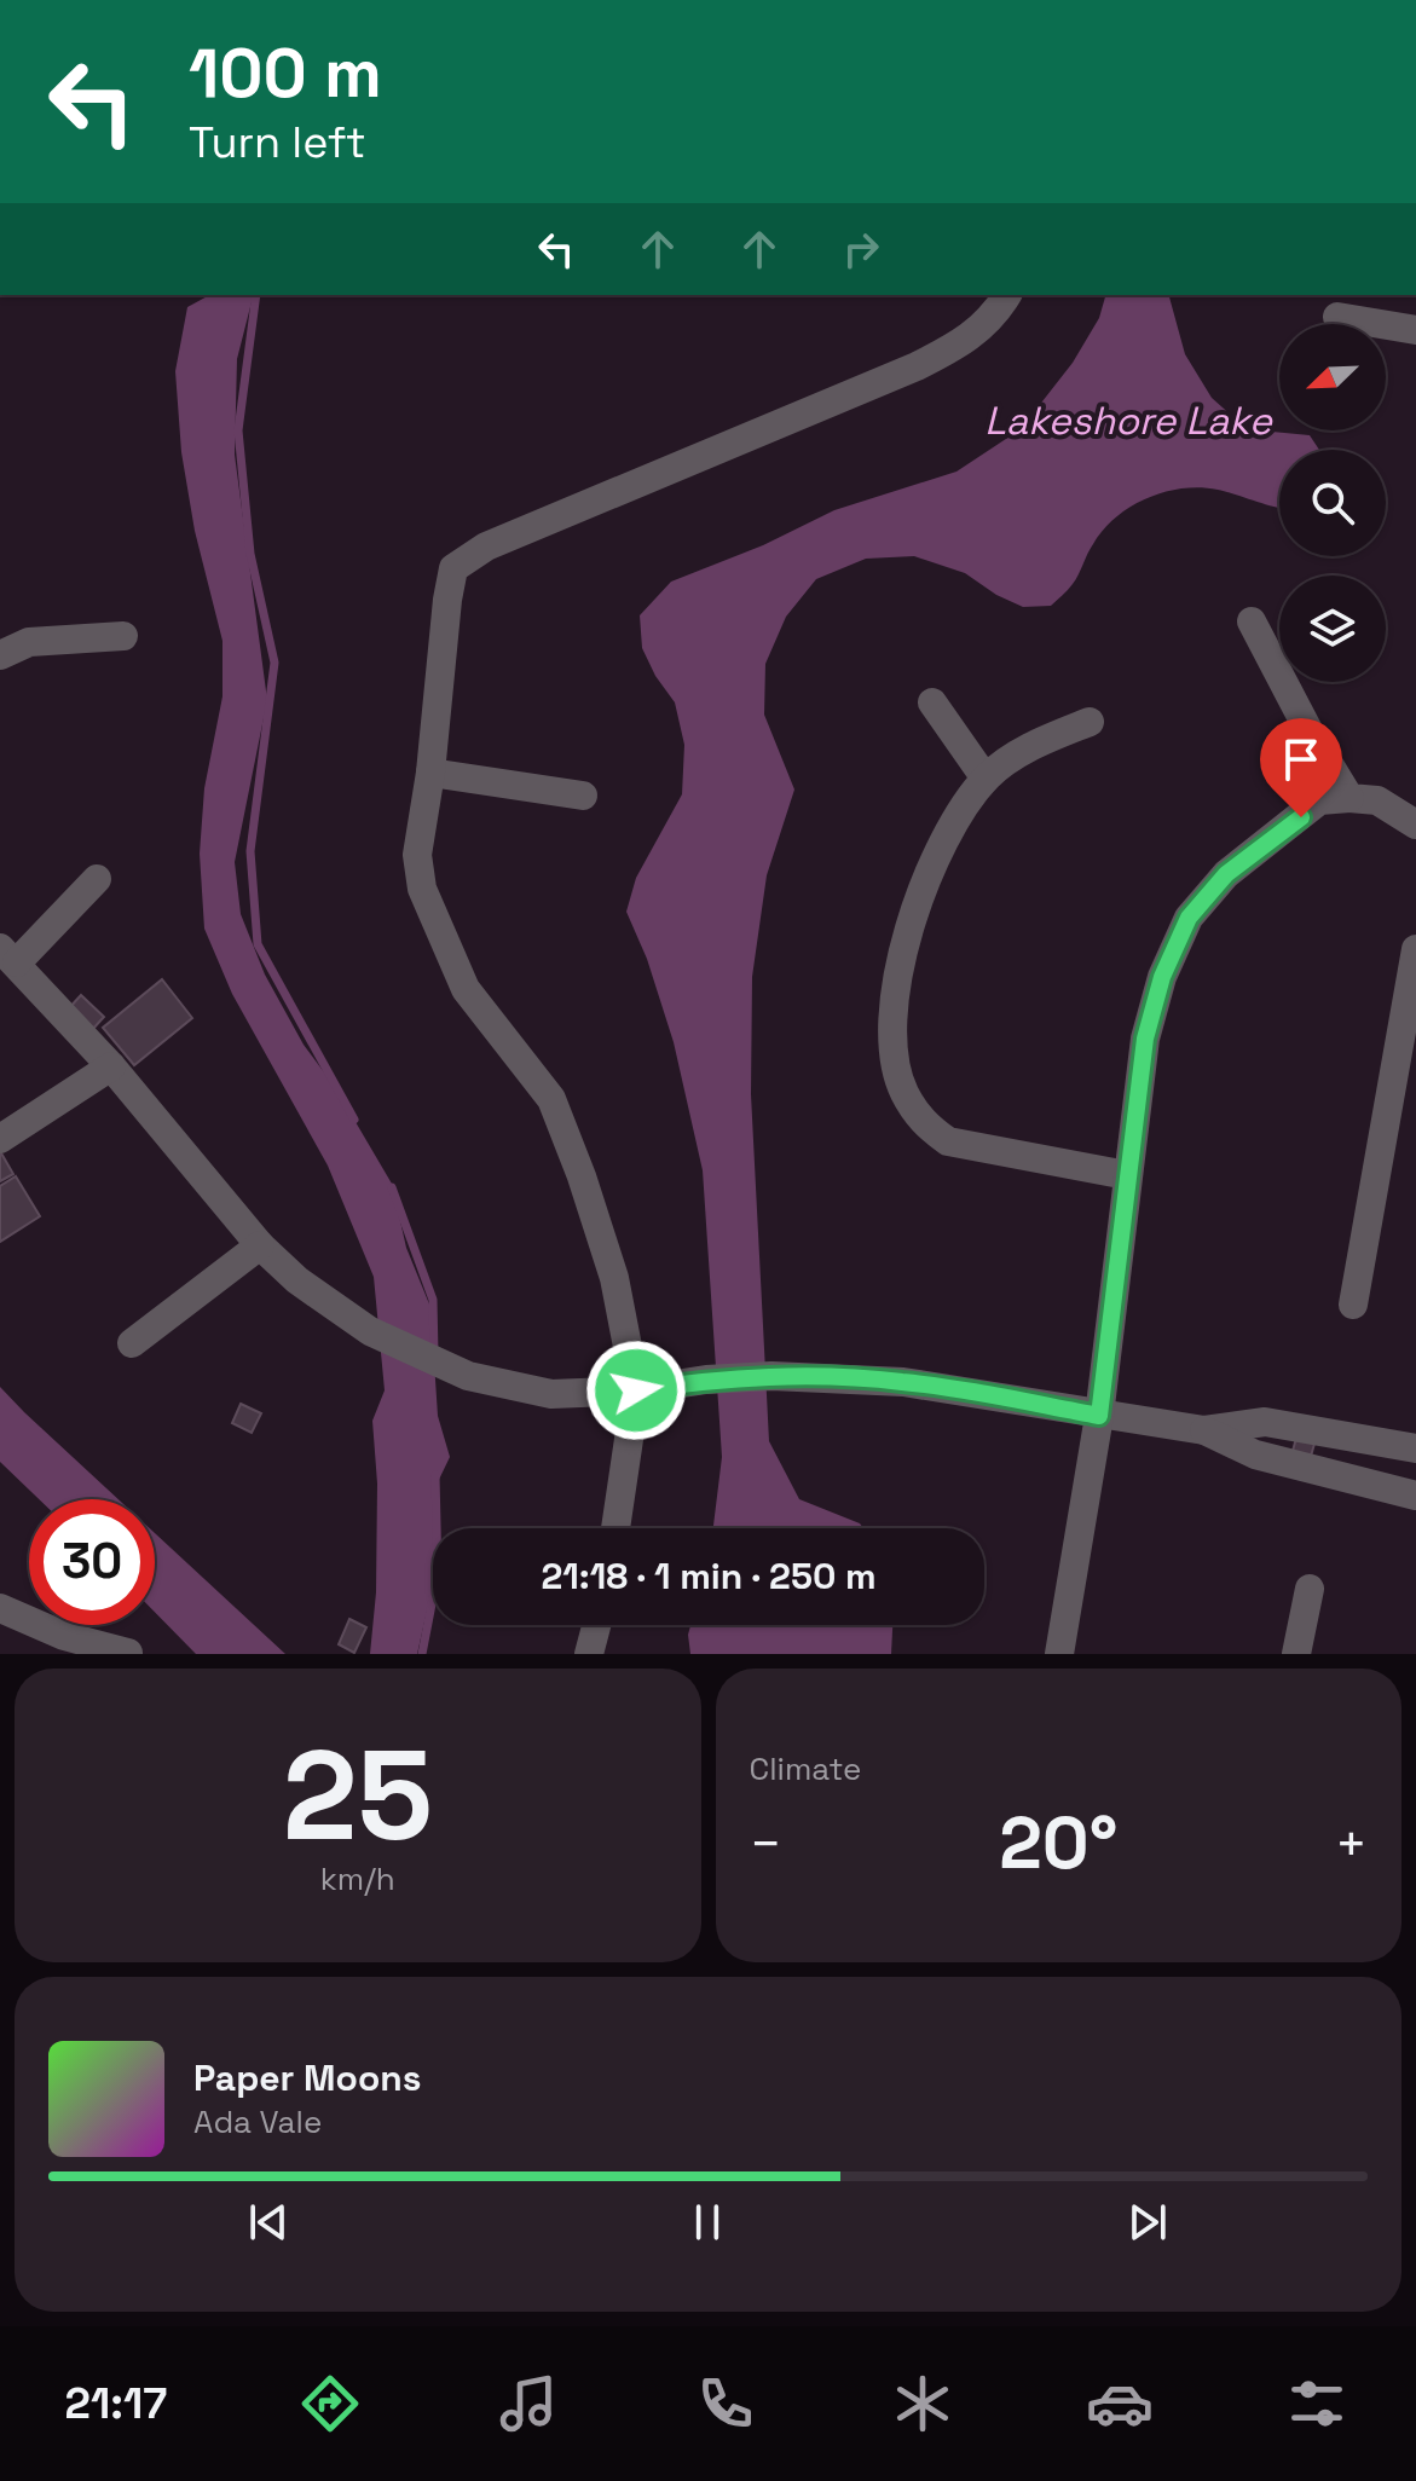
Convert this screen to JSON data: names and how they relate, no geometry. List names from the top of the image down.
{
  "water": ["Lakeshore Lake"],
  "north": "bottom left",
  "page": {
    "turn": ["100 m", "Turn left"],
    "limit": "30",
    "trip": "21:18 · 1 min · 250 m",
    "tile": [
      ["25", "km/h"],
      "Climate"
    ],
    "heat": ["−", "20°", "+"],
    "song": ["Paper Moons", "Ada Vale"],
    "tabs": "21:17"
  }
}
